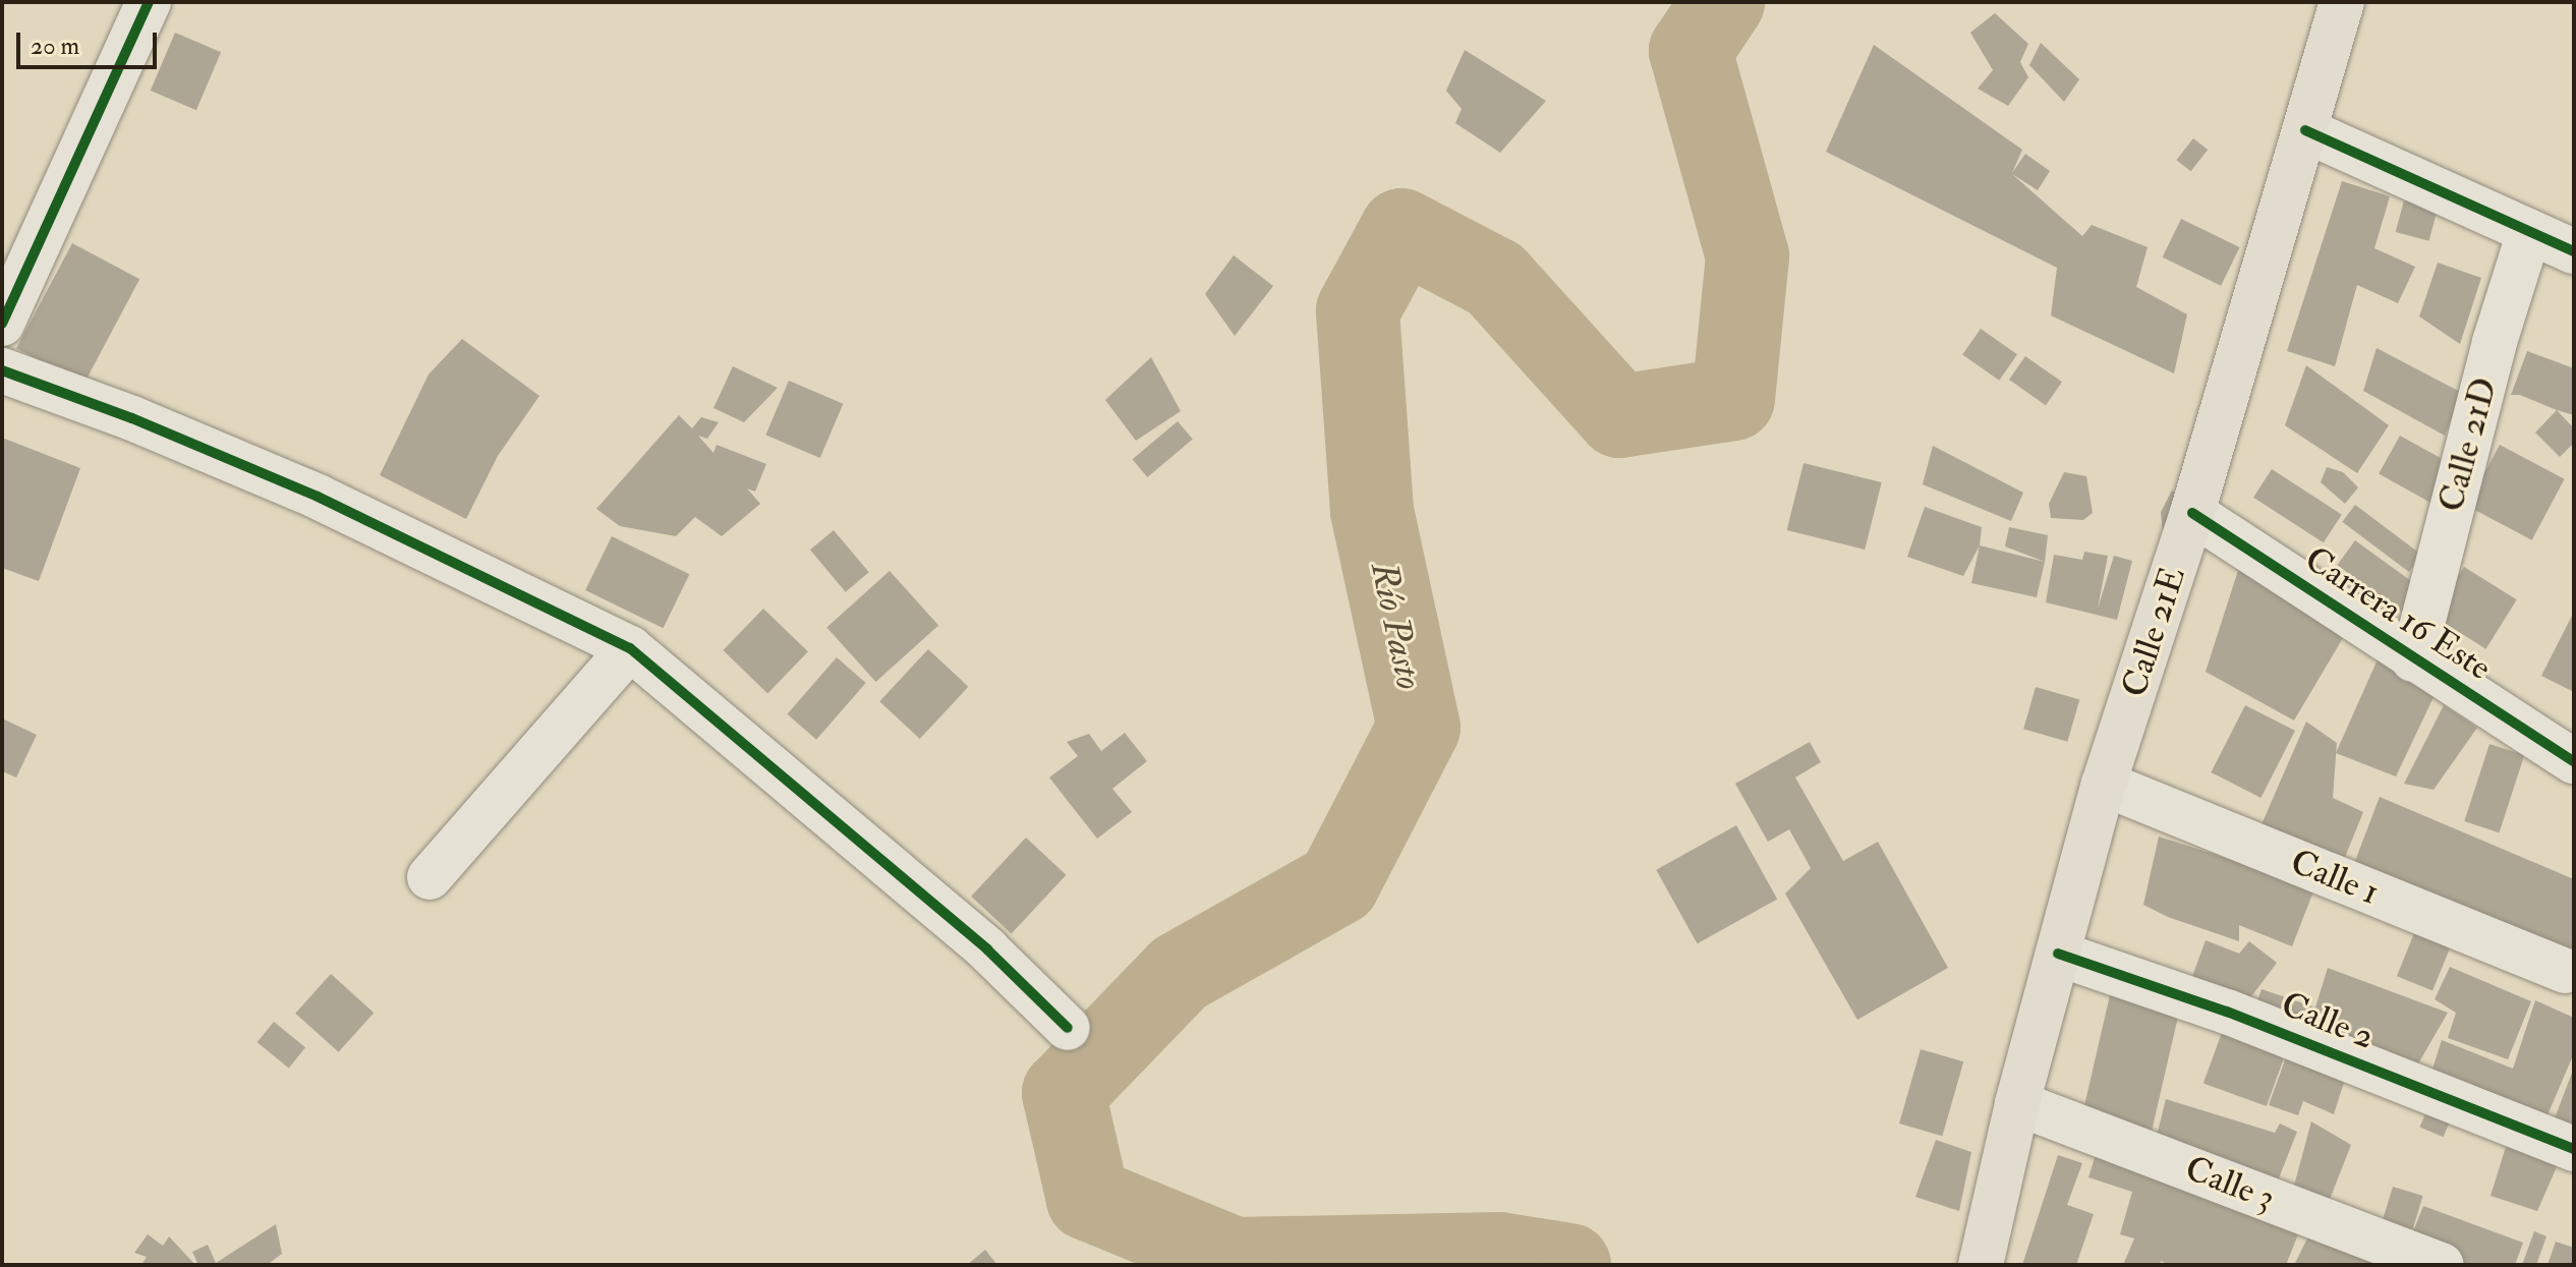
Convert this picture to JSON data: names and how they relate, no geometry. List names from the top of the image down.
{
  "streets": {
    "main road": ["Calle 21E"],
    "street": [
      "Calle 21D",
      "Carrera 16 Este",
      "Calle 1",
      "Calle 2",
      "Calle 3"
    ]
  },
  "crossings": [
    ["Calle 21D", "Carrera 16 Este"],
    ["Carrera 16 Este", "Calle 21E"],
    ["Calle 21E", "Calle 1"],
    ["Calle 21E", "Calle 2"],
    ["Calle 21E", "Calle 3"]
  ],
  "water": ["Río Pasto"],
  "scale_bar": "20 m"
}
